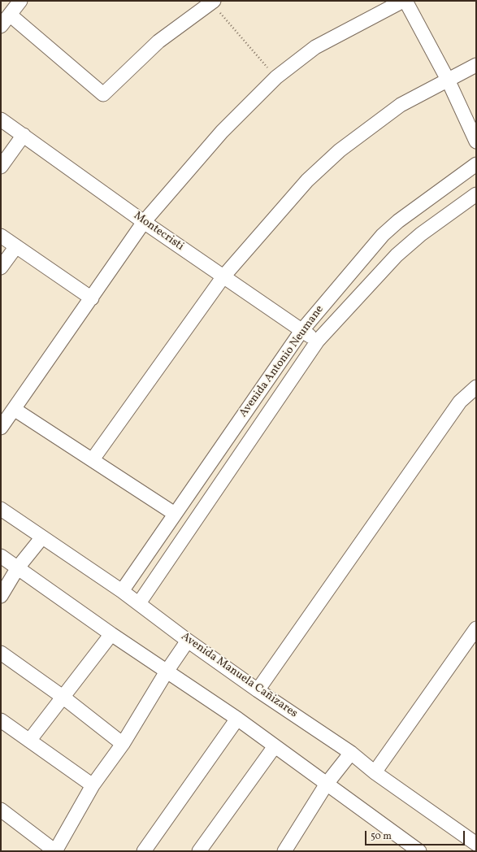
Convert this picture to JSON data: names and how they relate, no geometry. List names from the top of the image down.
{
  "streets": {
    "street": ["Montecristi", "Avenida Antonio Neumane", "Avenida Manuela Cañizares"]
  },
  "crossings": [
    ["Montecristi", "Avenida Antonio Neumane"],
    ["Avenida Antonio Neumane", "Avenida Manuela Cañizares"]
  ],
  "scale_bar": "50 m"
}
